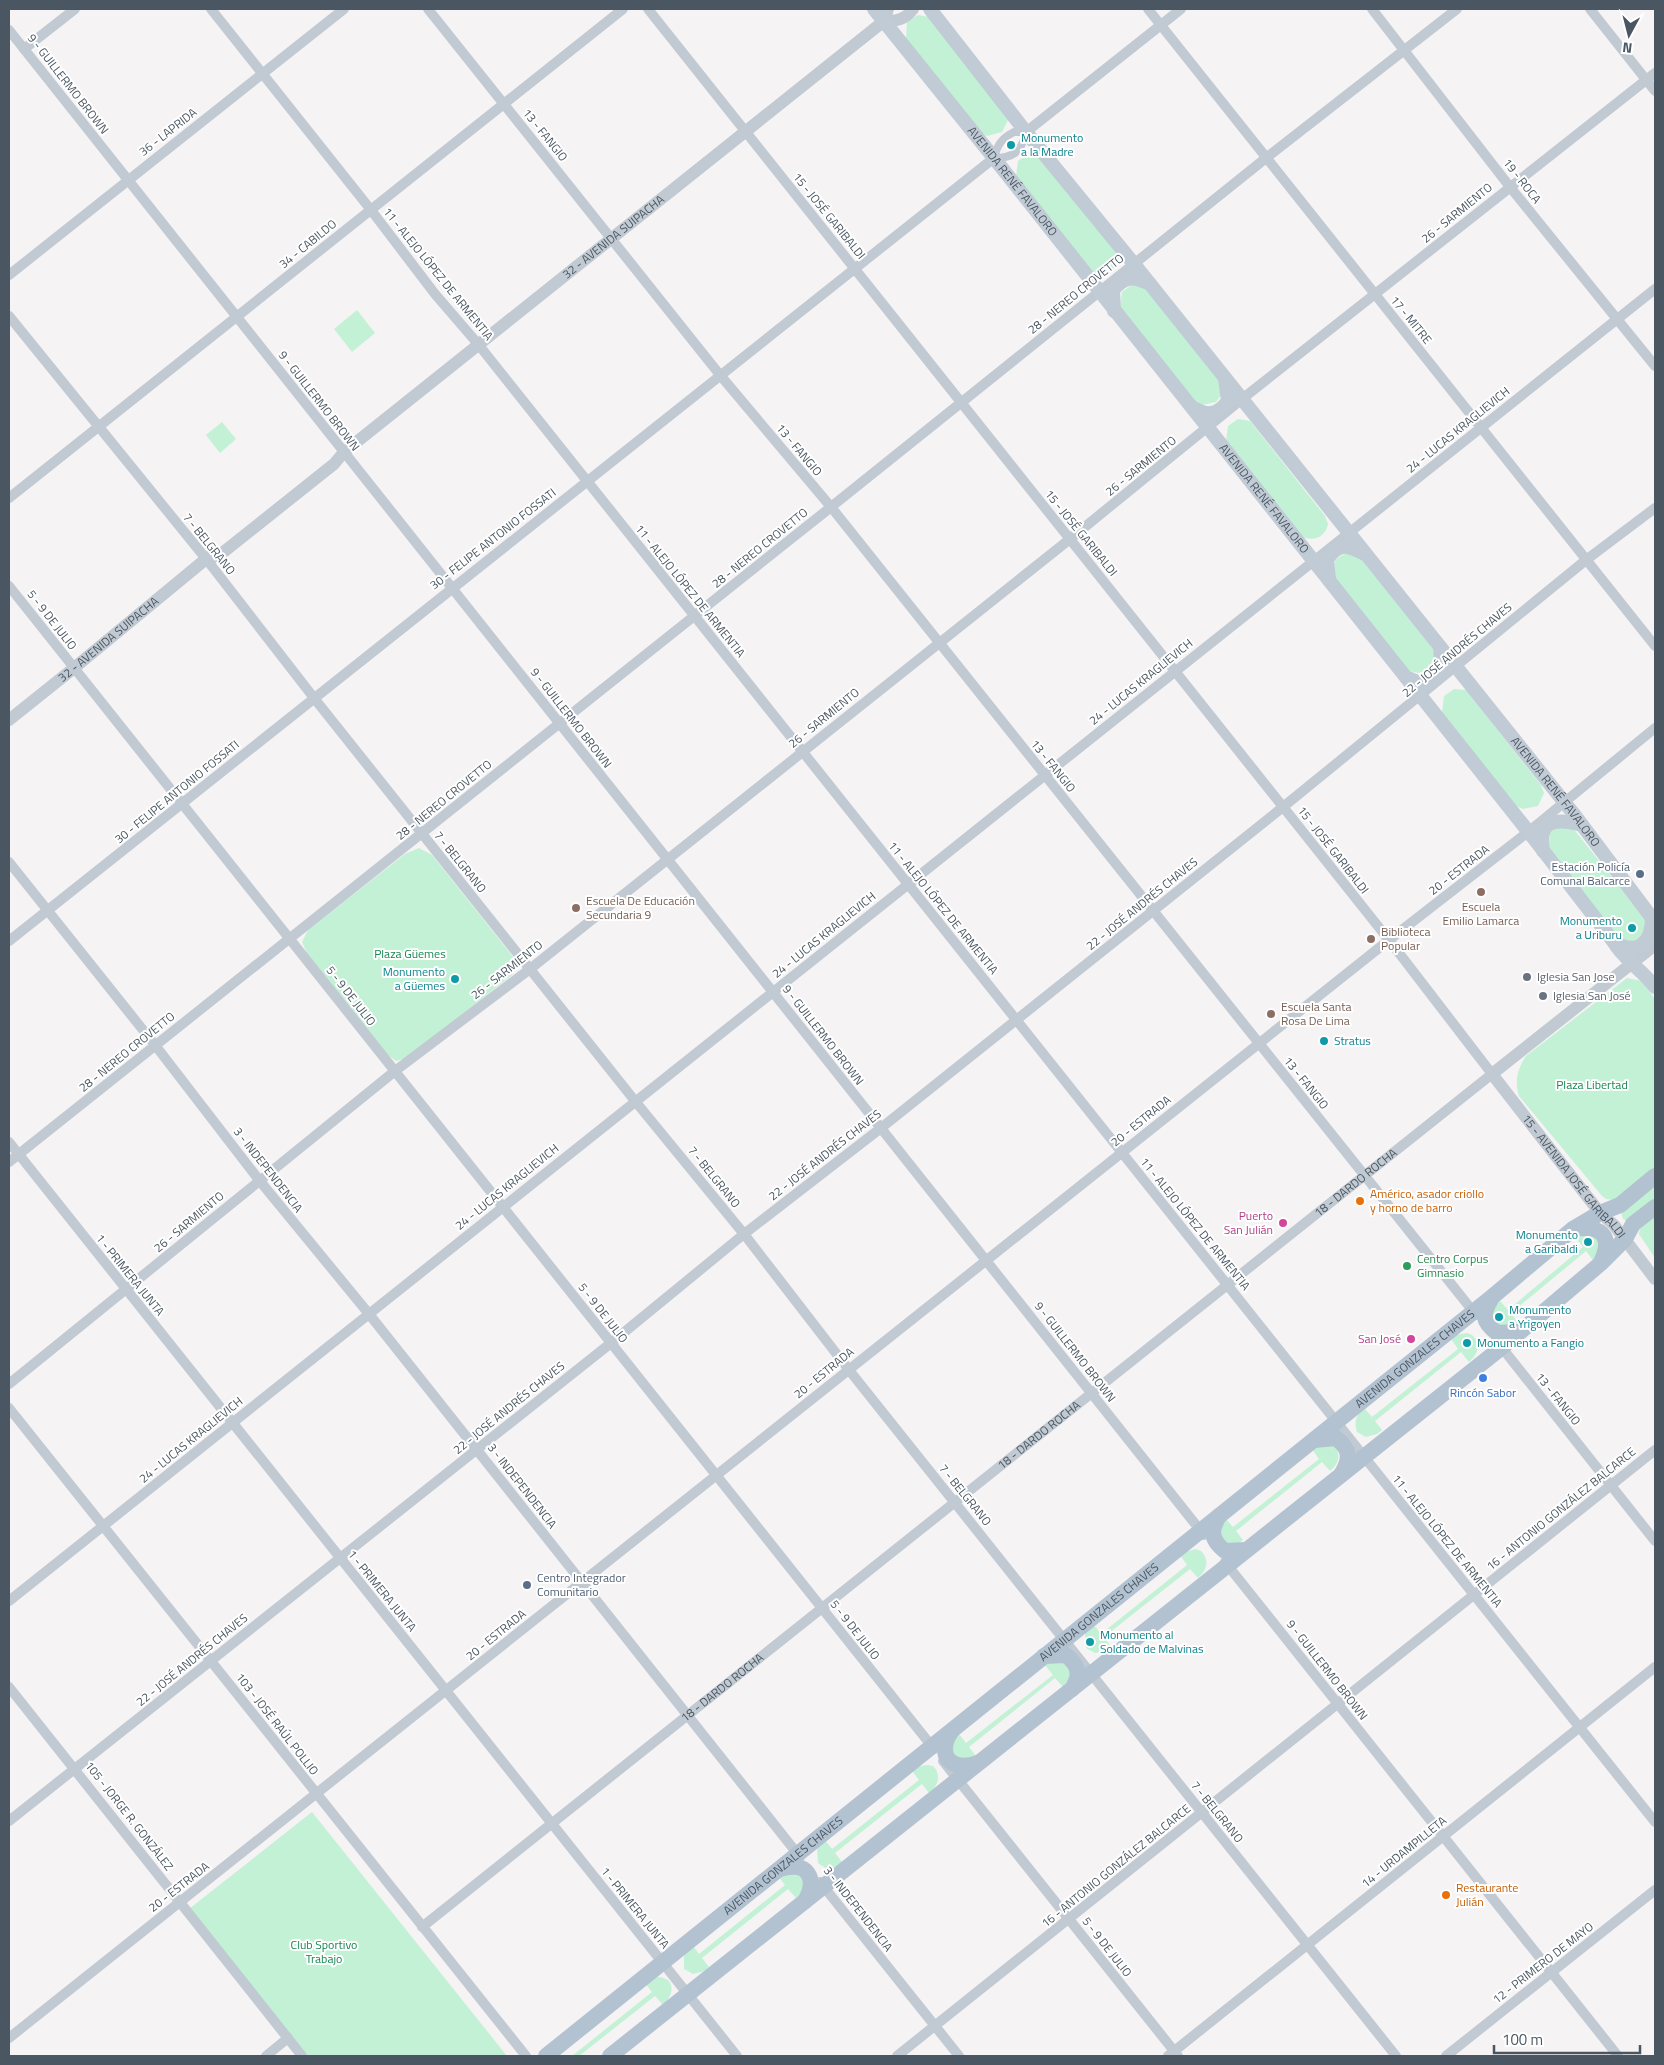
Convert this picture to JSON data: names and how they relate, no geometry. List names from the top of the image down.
{
  "streets": {
    "main road": ["AVENIDA RENÉ FAVALORO", "AVENIDA GONZALES CHAVES"],
    "street": [
      "9 - GUILLERMO BROWN",
      "36 - LAPRIDA",
      "13 - FANGIO",
      "19 - ROCA",
      "26 - SARMIENTO",
      "15 - JOSÉ GARIBALDI",
      "32 - AVENIDA SUIPACHA",
      "34 - CABILDO",
      "11 - ALEJO LÓPEZ DE ARMENTIA",
      "28 - NEREO CROVETTO",
      "17 - MITRE",
      "24 - LUCAS KRAGLIEVICH",
      "30 - FELIPE ANTONIO FOSSATI",
      "7 - BELGRANO",
      "5 - 9 DE JULIO",
      "22 - JOSÉ ANDRÉS CHAVES",
      "20 - ESTRADA",
      "3 - INDEPENDENCIA",
      "15 - AVENIDA JOSÉ GARIBALDI",
      "18 - DARDO ROCHA",
      "1 - PRIMERA JUNTA",
      "16 - ANTONIO GONZÁLEZ BALCARCE",
      "103 - JOSÉ RAÚL POLLIO",
      "105 - JORGE R. GONZÁLEZ",
      "14 - URDAMPILLETA",
      "12 - PRIMERO DE MAYO"
    ]
  },
  "crossings": [
    ["9 - GUILLERMO BROWN", "36 - LAPRIDA"],
    ["9 - GUILLERMO BROWN", "26 - SARMIENTO"],
    ["9 - GUILLERMO BROWN", "32 - AVENIDA SUIPACHA"],
    ["9 - GUILLERMO BROWN", "34 - CABILDO"],
    ["9 - GUILLERMO BROWN", "28 - NEREO CROVETTO"],
    ["9 - GUILLERMO BROWN", "24 - LUCAS KRAGLIEVICH"],
    ["9 - GUILLERMO BROWN", "30 - FELIPE ANTONIO FOSSATI"],
    ["9 - GUILLERMO BROWN", "22 - JOSÉ ANDRÉS CHAVES"],
    ["9 - GUILLERMO BROWN", "20 - ESTRADA"],
    ["9 - GUILLERMO BROWN", "18 - DARDO ROCHA"],
    ["9 - GUILLERMO BROWN", "AVENIDA GONZALES CHAVES"],
    ["9 - GUILLERMO BROWN", "16 - ANTONIO GONZÁLEZ BALCARCE"],
    ["9 - GUILLERMO BROWN", "14 - URDAMPILLETA"],
    ["9 - GUILLERMO BROWN", "12 - PRIMERO DE MAYO"],
    ["36 - LAPRIDA", "11 - ALEJO LÓPEZ DE ARMENTIA"],
    ["13 - FANGIO", "26 - SARMIENTO"],
    ["13 - FANGIO", "32 - AVENIDA SUIPACHA"],
    ["13 - FANGIO", "34 - CABILDO"],
    ["13 - FANGIO", "28 - NEREO CROVETTO"],
    ["13 - FANGIO", "24 - LUCAS KRAGLIEVICH"],
    ["13 - FANGIO", "30 - FELIPE ANTONIO FOSSATI"],
    ["13 - FANGIO", "22 - JOSÉ ANDRÉS CHAVES"],
    ["13 - FANGIO", "20 - ESTRADA"],
    ["13 - FANGIO", "18 - DARDO ROCHA"],
    ["13 - FANGIO", "AVENIDA GONZALES CHAVES"],
    ["13 - FANGIO", "16 - ANTONIO GONZÁLEZ BALCARCE"],
    ["AVENIDA RENÉ FAVALORO", "26 - SARMIENTO"],
    ["AVENIDA RENÉ FAVALORO", "32 - AVENIDA SUIPACHA"],
    ["AVENIDA RENÉ FAVALORO", "28 - NEREO CROVETTO"],
    ["AVENIDA RENÉ FAVALORO", "24 - LUCAS KRAGLIEVICH"],
    ["AVENIDA RENÉ FAVALORO", "30 - FELIPE ANTONIO FOSSATI"],
    ["AVENIDA RENÉ FAVALORO", "22 - JOSÉ ANDRÉS CHAVES"],
    ["AVENIDA RENÉ FAVALORO", "20 - ESTRADA"],
    ["AVENIDA RENÉ FAVALORO", "18 - DARDO ROCHA"],
    ["19 - ROCA", "26 - SARMIENTO"],
    ["19 - ROCA", "28 - NEREO CROVETTO"],
    ["19 - ROCA", "24 - LUCAS KRAGLIEVICH"],
    ["26 - SARMIENTO", "15 - JOSÉ GARIBALDI"],
    ["26 - SARMIENTO", "11 - ALEJO LÓPEZ DE ARMENTIA"],
    ["26 - SARMIENTO", "17 - MITRE"],
    ["26 - SARMIENTO", "7 - BELGRANO"],
    ["26 - SARMIENTO", "5 - 9 DE JULIO"],
    ["26 - SARMIENTO", "3 - INDEPENDENCIA"],
    ["26 - SARMIENTO", "1 - PRIMERA JUNTA"],
    ["15 - JOSÉ GARIBALDI", "32 - AVENIDA SUIPACHA"],
    ["15 - JOSÉ GARIBALDI", "28 - NEREO CROVETTO"],
    ["15 - JOSÉ GARIBALDI", "24 - LUCAS KRAGLIEVICH"],
    ["15 - JOSÉ GARIBALDI", "30 - FELIPE ANTONIO FOSSATI"],
    ["15 - JOSÉ GARIBALDI", "22 - JOSÉ ANDRÉS CHAVES"],
    ["15 - JOSÉ GARIBALDI", "20 - ESTRADA"],
    ["15 - JOSÉ GARIBALDI", "15 - AVENIDA JOSÉ GARIBALDI"],
    ["15 - JOSÉ GARIBALDI", "18 - DARDO ROCHA"],
    ["32 - AVENIDA SUIPACHA", "11 - ALEJO LÓPEZ DE ARMENTIA"],
    ["32 - AVENIDA SUIPACHA", "7 - BELGRANO"],
    ["32 - AVENIDA SUIPACHA", "5 - 9 DE JULIO"],
    ["34 - CABILDO", "11 - ALEJO LÓPEZ DE ARMENTIA"],
    ["34 - CABILDO", "7 - BELGRANO"],
    ["11 - ALEJO LÓPEZ DE ARMENTIA", "28 - NEREO CROVETTO"],
    ["11 - ALEJO LÓPEZ DE ARMENTIA", "24 - LUCAS KRAGLIEVICH"],
    ["11 - ALEJO LÓPEZ DE ARMENTIA", "30 - FELIPE ANTONIO FOSSATI"],
    ["11 - ALEJO LÓPEZ DE ARMENTIA", "22 - JOSÉ ANDRÉS CHAVES"],
    ["11 - ALEJO LÓPEZ DE ARMENTIA", "20 - ESTRADA"],
    ["11 - ALEJO LÓPEZ DE ARMENTIA", "18 - DARDO ROCHA"],
    ["11 - ALEJO LÓPEZ DE ARMENTIA", "AVENIDA GONZALES CHAVES"],
    ["11 - ALEJO LÓPEZ DE ARMENTIA", "16 - ANTONIO GONZÁLEZ BALCARCE"],
    ["11 - ALEJO LÓPEZ DE ARMENTIA", "14 - URDAMPILLETA"],
    ["28 - NEREO CROVETTO", "17 - MITRE"],
    ["28 - NEREO CROVETTO", "7 - BELGRANO"],
    ["28 - NEREO CROVETTO", "5 - 9 DE JULIO"],
    ["28 - NEREO CROVETTO", "3 - INDEPENDENCIA"],
    ["28 - NEREO CROVETTO", "1 - PRIMERA JUNTA"],
    ["17 - MITRE", "24 - LUCAS KRAGLIEVICH"],
    ["17 - MITRE", "22 - JOSÉ ANDRÉS CHAVES"],
    ["24 - LUCAS KRAGLIEVICH", "7 - BELGRANO"],
    ["24 - LUCAS KRAGLIEVICH", "5 - 9 DE JULIO"],
    ["24 - LUCAS KRAGLIEVICH", "3 - INDEPENDENCIA"],
    ["24 - LUCAS KRAGLIEVICH", "1 - PRIMERA JUNTA"],
    ["24 - LUCAS KRAGLIEVICH", "103 - JOSÉ RAÚL POLLIO"],
    ["30 - FELIPE ANTONIO FOSSATI", "7 - BELGRANO"],
    ["30 - FELIPE ANTONIO FOSSATI", "5 - 9 DE JULIO"],
    ["30 - FELIPE ANTONIO FOSSATI", "3 - INDEPENDENCIA"],
    ["7 - BELGRANO", "22 - JOSÉ ANDRÉS CHAVES"],
    ["7 - BELGRANO", "20 - ESTRADA"],
    ["7 - BELGRANO", "18 - DARDO ROCHA"],
    ["7 - BELGRANO", "AVENIDA GONZALES CHAVES"],
    ["7 - BELGRANO", "16 - ANTONIO GONZÁLEZ BALCARCE"],
    ["7 - BELGRANO", "14 - URDAMPILLETA"],
    ["5 - 9 DE JULIO", "22 - JOSÉ ANDRÉS CHAVES"],
    ["5 - 9 DE JULIO", "20 - ESTRADA"],
    ["5 - 9 DE JULIO", "18 - DARDO ROCHA"],
    ["5 - 9 DE JULIO", "AVENIDA GONZALES CHAVES"],
    ["5 - 9 DE JULIO", "16 - ANTONIO GONZÁLEZ BALCARCE"],
    ["5 - 9 DE JULIO", "14 - URDAMPILLETA"],
    ["22 - JOSÉ ANDRÉS CHAVES", "3 - INDEPENDENCIA"],
    ["22 - JOSÉ ANDRÉS CHAVES", "1 - PRIMERA JUNTA"],
    ["22 - JOSÉ ANDRÉS CHAVES", "103 - JOSÉ RAÚL POLLIO"],
    ["22 - JOSÉ ANDRÉS CHAVES", "105 - JORGE R. GONZÁLEZ"],
    ["20 - ESTRADA", "3 - INDEPENDENCIA"],
    ["20 - ESTRADA", "1 - PRIMERA JUNTA"],
    ["20 - ESTRADA", "103 - JOSÉ RAÚL POLLIO"],
    ["20 - ESTRADA", "105 - JORGE R. GONZÁLEZ"],
    ["3 - INDEPENDENCIA", "18 - DARDO ROCHA"],
    ["3 - INDEPENDENCIA", "AVENIDA GONZALES CHAVES"],
    ["3 - INDEPENDENCIA", "16 - ANTONIO GONZÁLEZ BALCARCE"],
    ["15 - AVENIDA JOSÉ GARIBALDI", "18 - DARDO ROCHA"],
    ["15 - AVENIDA JOSÉ GARIBALDI", "AVENIDA GONZALES CHAVES"],
    ["18 - DARDO ROCHA", "1 - PRIMERA JUNTA"],
    ["18 - DARDO ROCHA", "103 - JOSÉ RAÚL POLLIO"],
    ["1 - PRIMERA JUNTA", "AVENIDA GONZALES CHAVES"]
  ],
  "parks": ["Plaza Güemes", "Plaza Libertad", "Club Sportivo Trabajo"],
  "places": [
    "Monumento a la Madre",
    "Estación Policía Comunal Balcarce",
    "Escuela Emilio Lamarca",
    "Escuela De Educación Secundaria 9",
    "Monumento a Uriburu",
    "Biblioteca Popular",
    "Iglesia San Jose",
    "Monumento a Güemes",
    "Iglesia San José",
    "Escuela Santa Rosa De Lima",
    "Stratus",
    "Américo, asador criollo y horno de barro",
    "Puerto San Julián",
    "Monumento a Garibaldi",
    "Centro Corpus Gimnasio",
    "Monumento a Yrigoyen",
    "San José",
    "Monumento a Fangio",
    "Rincón Sabor",
    "Centro Integrador Comunitario",
    "Monumento al Soldado de Malvinas",
    "Restaurante Julián"
  ],
  "scale_bar": "100 m",
  "north": "bottom"
}
